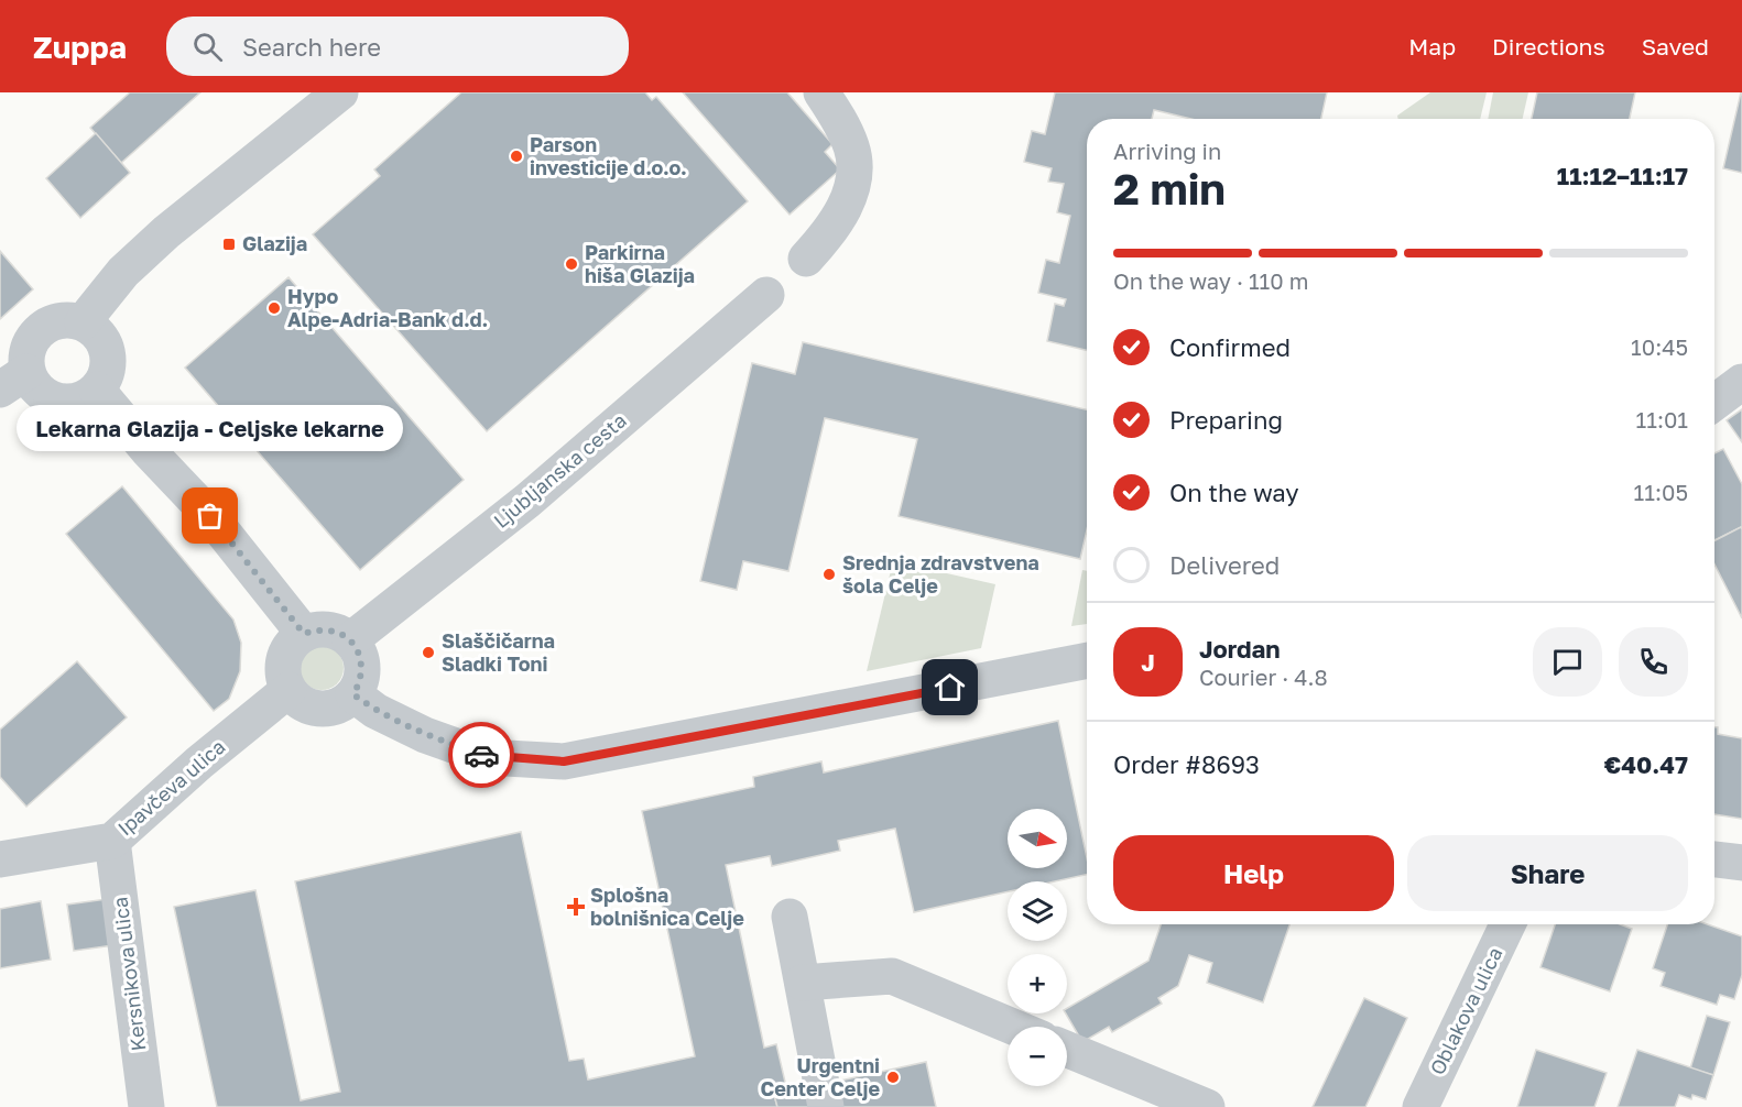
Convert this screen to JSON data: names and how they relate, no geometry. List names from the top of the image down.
{
  "streets": {
    "street": [
      "Ljubljanska cesta",
      "Ipavčeva ulica",
      "Kersnikova ulica",
      "Oblakova ulica"
    ]
  },
  "crossings": [
    ["Ljubljanska cesta", "Ipavčeva ulica"],
    ["Ipavčeva ulica", "Kersnikova ulica"]
  ],
  "places": {
    "other": [
      "Parson investicije d.o.o.",
      "Parkirna hiša Glazija",
      "Hypo Alpe-Adria-Bank d.d.",
      "Lekarna Glazija - Celjske lekarne",
      "Srednja zdravstvena šola Celje",
      "Slaščičarna Sladki Toni",
      "Urgentni Center Celje"
    ],
    "transit": ["Glazija"],
    "health": ["Splošna bolnišnica Celje"]
  },
  "north": "right",
  "page": {
    "header": "Zuppa",
    "search": "Search here",
    "nav": ["Map", "Directions", "Saved"],
    "heading": ["2 min", "Arriving in", "11:12–11:17"],
    "panel": [
      "Jordan",
      "Courier · 4.8",
      "Order #8693",
      "€40.47"
    ],
    "bar": "On the way · 110 m",
    "list": [
      ["Confirmed", "10:45"],
      ["Preparing", "11:01"],
      ["On the way", "11:05"],
      "Delivered"
    ],
    "bubble": "Lekarna Glazija - Celjske lekarne",
    "round": "J",
    "map_buttons": ["+", "−"],
    "buttons": ["Help", "Share"]
  }
}
